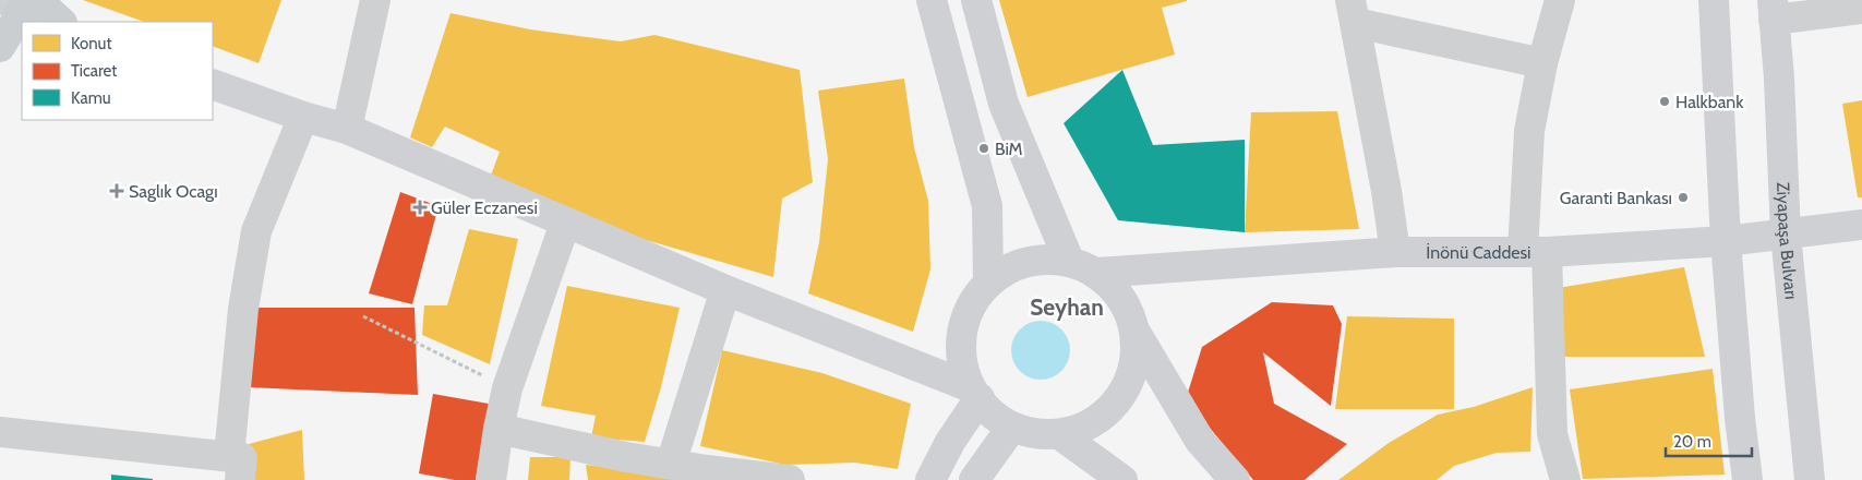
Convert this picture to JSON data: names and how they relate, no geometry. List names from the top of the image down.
{
  "streets": {
    "main road": ["Ziyapaşa Bulvarı", "İnönü Caddesi"]
  },
  "crossings": [
    ["Ziyapaşa Bulvarı", "İnönü Caddesi"]
  ],
  "districts": ["Seyhan"],
  "places": {
    "other": ["Halkbank", "BiM", "Garanti Bankası"],
    "health": ["Saglık Ocagı", "Güler Eczanesi"]
  },
  "legend": ["Konut", "Ticaret", "Kamu"],
  "scale_bar": "20 m"
}
